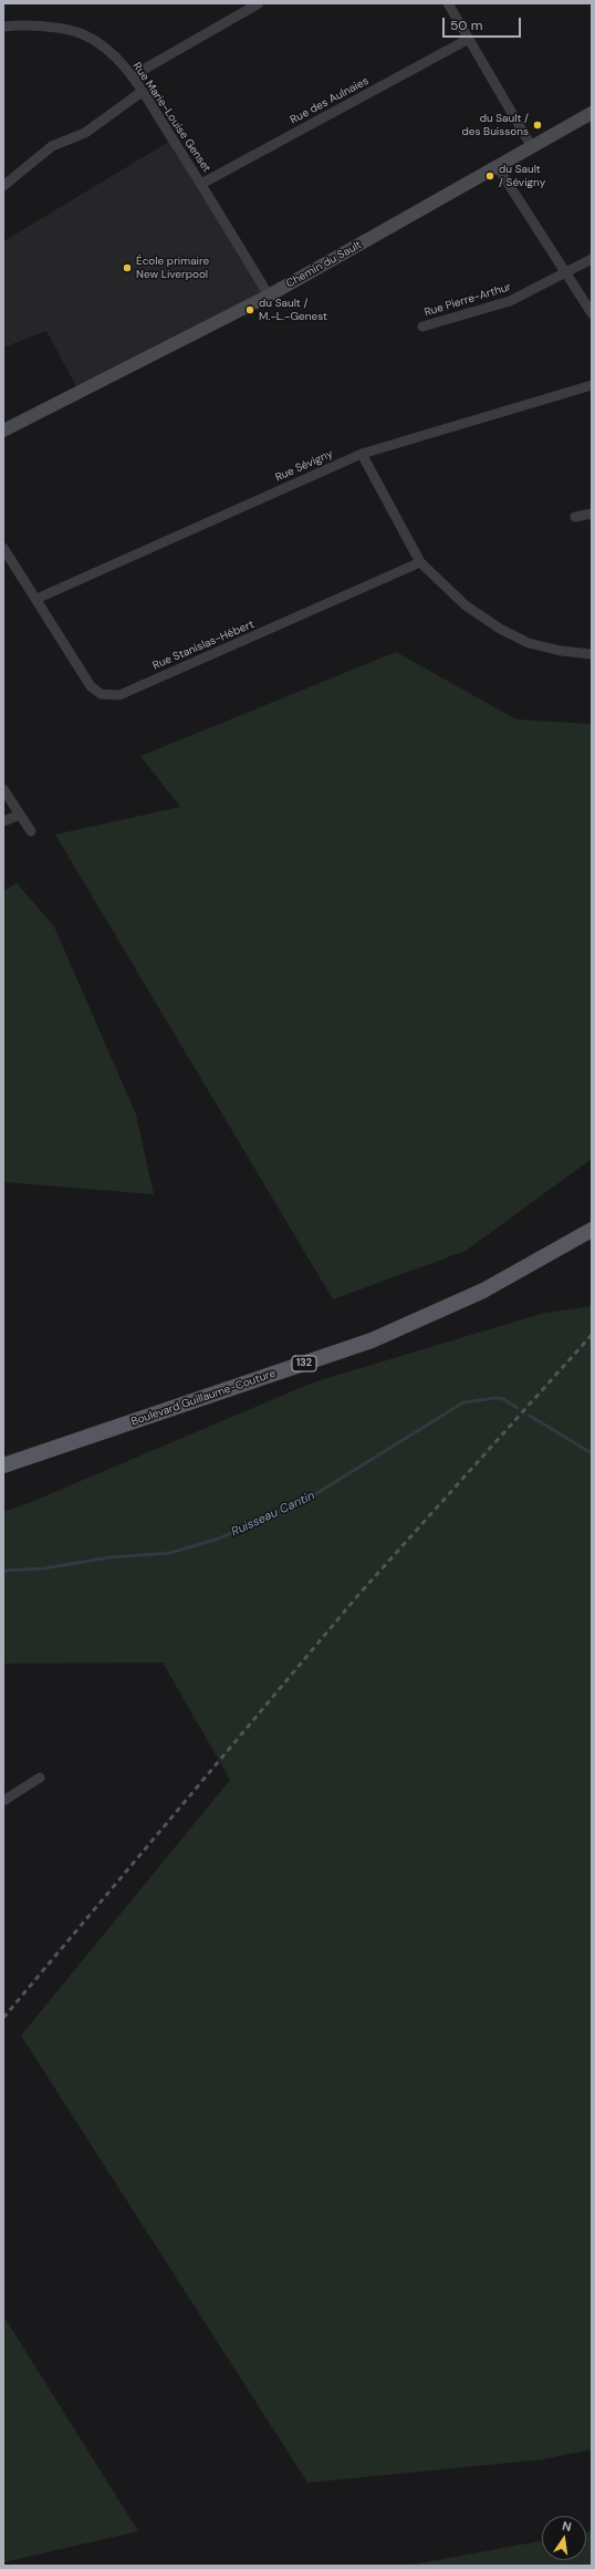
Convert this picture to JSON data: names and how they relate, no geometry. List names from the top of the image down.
{
  "streets": {
    "main road": ["132", "Boulevard Guillaume-Couture"],
    "street": [
      "Rue des Aulnaies",
      "Rue Marie-Louise Genset",
      "Chemin du Sault",
      "Rue Pierre-Arthur",
      "Rue Sévigny",
      "Rue Stanislas-Hébert"
    ]
  },
  "crossings": [
    ["Rue des Aulnaies", "Rue Marie-Louise Genset"],
    ["Rue Marie-Louise Genset", "Chemin du Sault"],
    ["Rue Sévigny", "Rue Stanislas-Hébert"]
  ],
  "water": ["Ruisseau Cantin"],
  "places": [
    "du Sault / des Buissons",
    "du Sault / Sévigny",
    "École primaire New Liverpool",
    "du Sault / M.-L.-Genest"
  ],
  "scale_bar": "50 m",
  "north": "top"
}
